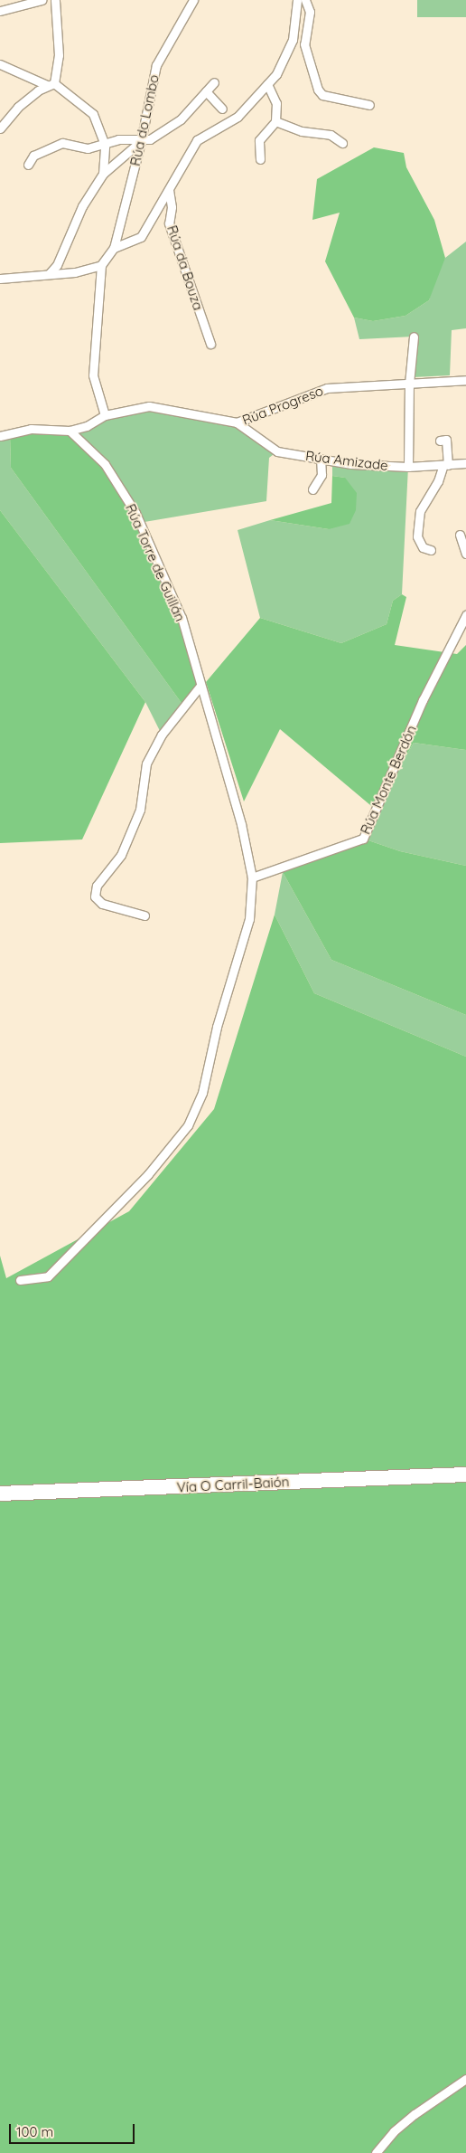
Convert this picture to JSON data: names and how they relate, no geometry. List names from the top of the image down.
{
  "streets": {
    "highway": ["Vía O Carril-Baión"],
    "street": [
      "Rúa do Lombo",
      "Rúa da Bouza",
      "Rúa Progreso",
      "Rúa Amizade",
      "Rúa Torre de Guillán",
      "Rúa Monte Berdón"
    ]
  },
  "crossings": [
    ["Rúa do Lombo", "Rúa da Bouza"],
    ["Rúa Progreso", "Rúa Amizade"],
    ["Rúa Progreso", "Rúa Torre de Guillán"],
    ["Rúa Torre de Guillán", "Rúa Monte Berdón"]
  ],
  "scale_bar": "100 m"
}
